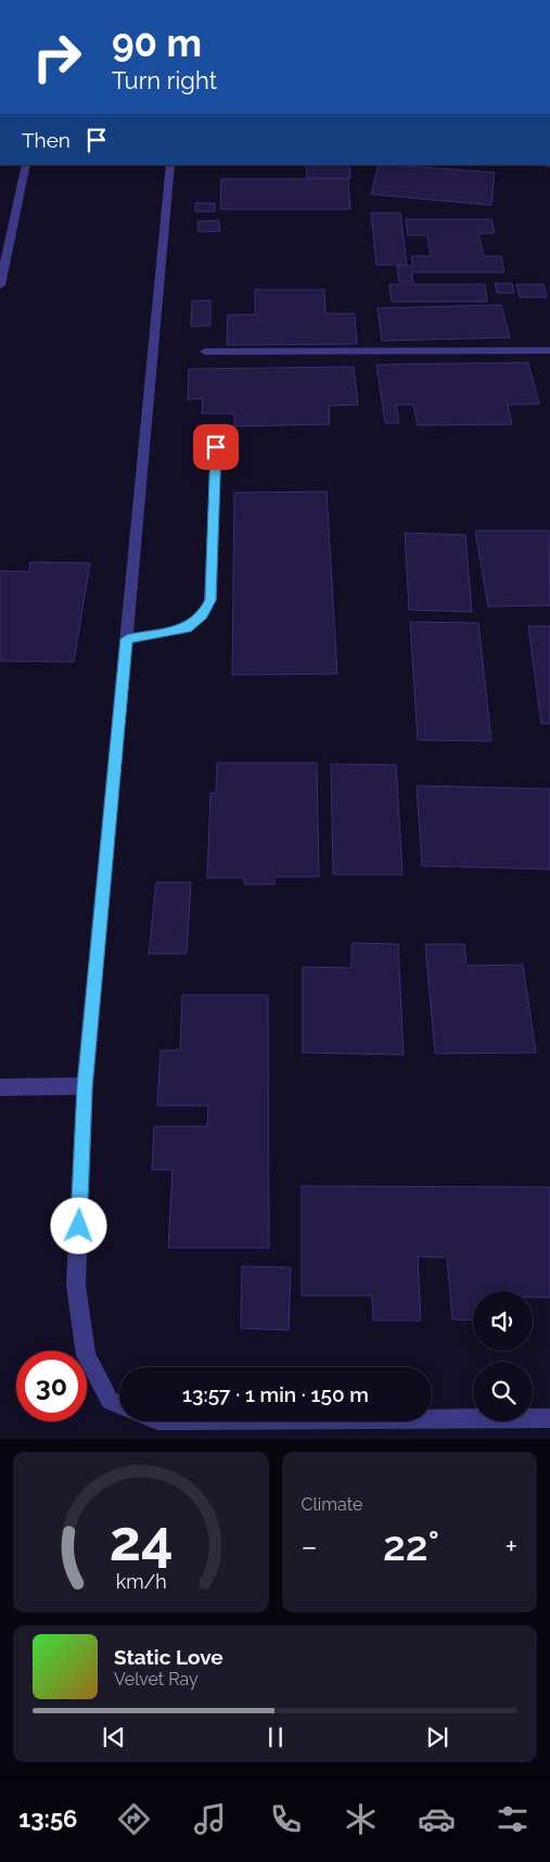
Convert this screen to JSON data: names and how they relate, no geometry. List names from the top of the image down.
{
  "page": {
    "turn": ["90 m", "Turn right"],
    "then": "Then",
    "limit": "30",
    "trip": "13:57 · 1 min · 150 m",
    "tile": "Climate",
    "heat": ["−", "22°", "+"],
    "song": ["Static Love", "Velvet Ray"],
    "tabs": "13:56",
    "gauge": ["24", "km/h"]
  }
}
